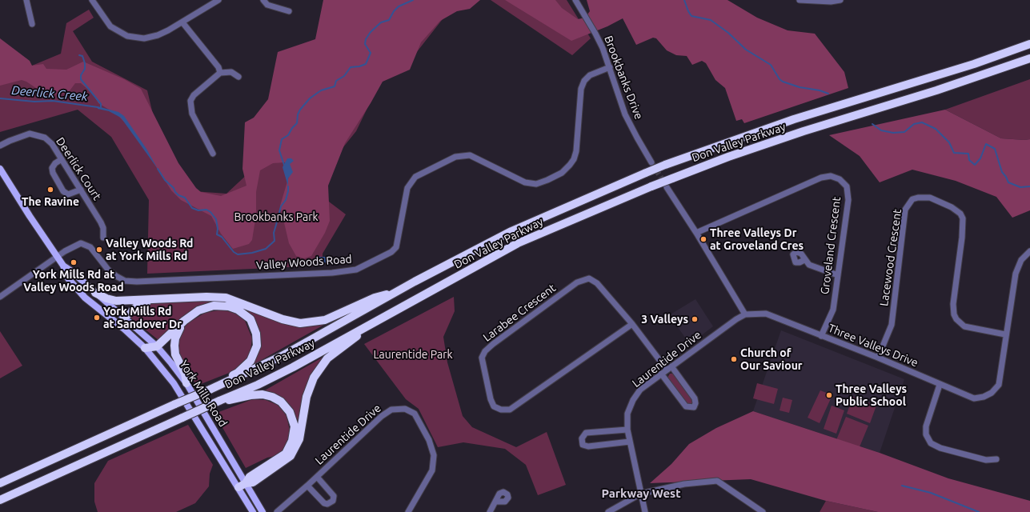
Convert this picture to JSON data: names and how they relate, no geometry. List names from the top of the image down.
{
  "streets": {
    "highway": ["Don Valley Parkway"],
    "main road": ["York Mills Road"],
    "street": [
      "Brookbanks Drive",
      "Deerlick Court",
      "Groveland Crescent",
      "Lacewood Crescent",
      "Valley Woods Road",
      "Larabee Crescent",
      "Three Valleys Drive",
      "Laurentide Drive"
    ]
  },
  "crossings": [
    ["Brookbanks Drive", "Valley Woods Road"],
    ["Groveland Crescent", "Three Valleys Drive"],
    ["Lacewood Crescent", "Three Valleys Drive"],
    ["Valley Woods Road", "York Mills Road"],
    ["Larabee Crescent", "Laurentide Drive"],
    ["Three Valleys Drive", "Laurentide Drive"]
  ],
  "districts": ["Parkway West"],
  "water": ["Deerlick Creek"],
  "parks": ["Brookbanks Park", "Laurentide Park"],
  "places": [
    "The Ravine",
    "Three Valleys Dr at Groveland Cres",
    "Valley Woods Rd at York Mills Rd",
    "York Mills Rd at Valley Woods Road",
    "York Mills Rd at Sandover Dr",
    "3 Valleys",
    "Church of Our Saviour",
    "Three Valleys Public School"
  ]
}
